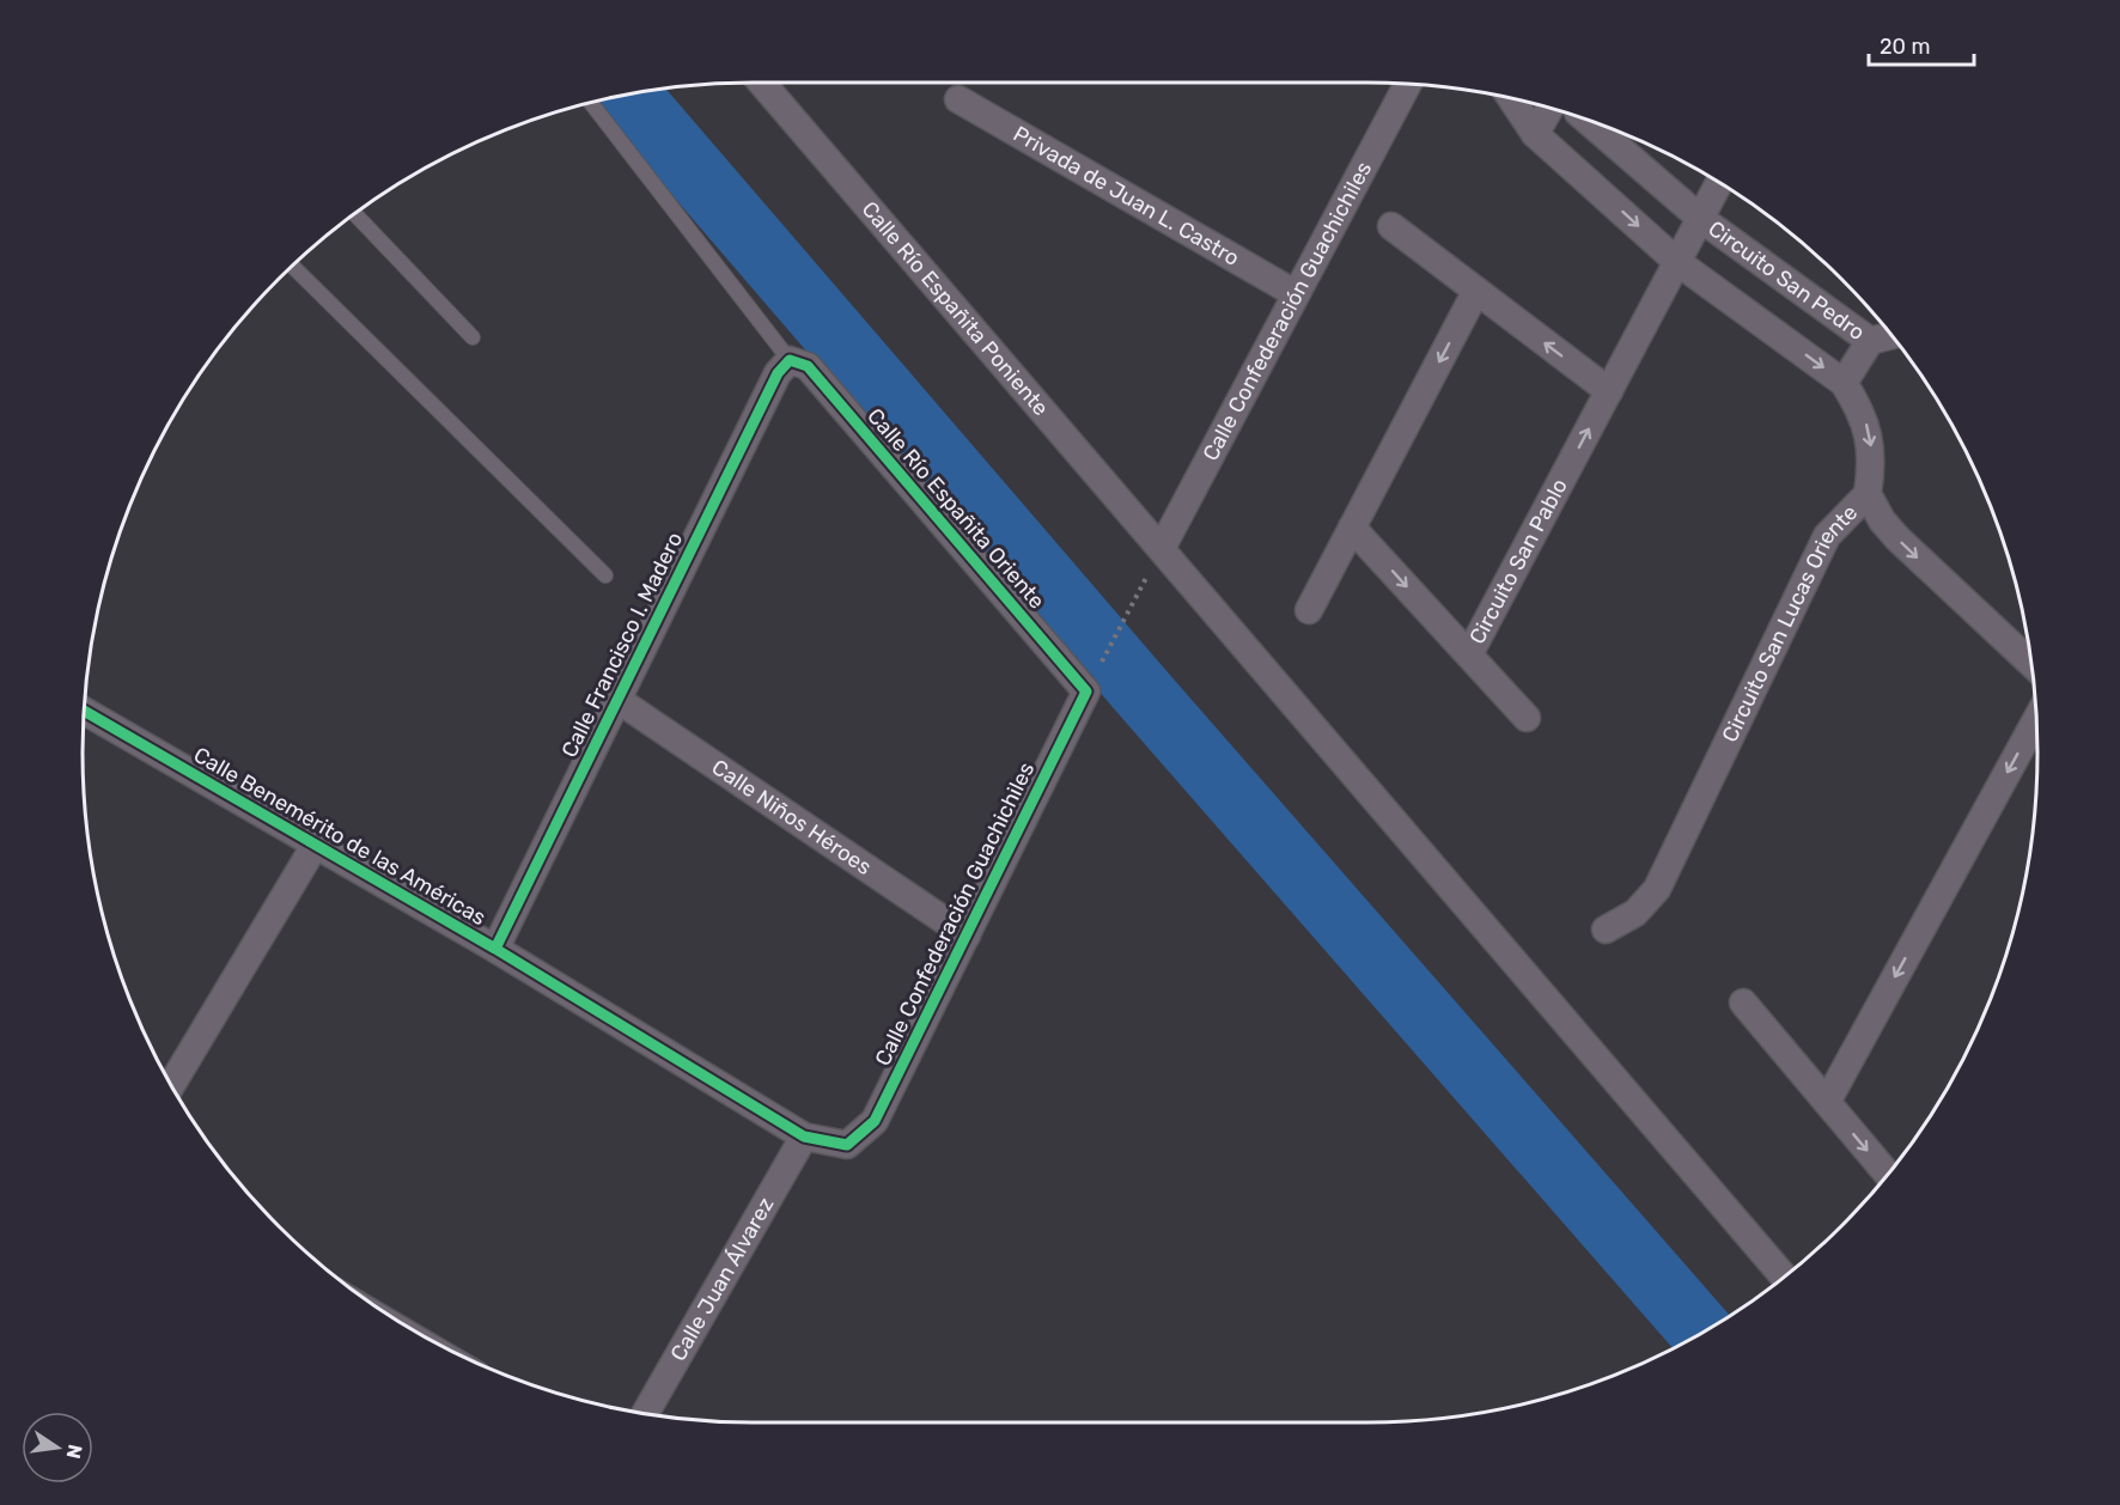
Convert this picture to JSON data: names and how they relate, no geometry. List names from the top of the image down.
{
  "streets": {
    "street": [
      "Privada de Juan L. Castro",
      "Circuito San Pedro",
      "Calle Río Españita Poniente",
      "Calle Confederación Guachichiles",
      "Calle Río Españita Oriente",
      "Circuito San Pablo",
      "Circuito San Lucas Oriente",
      "Calle Francisco I. Madero",
      "Calle Niños Héroes",
      "Calle Benemérito de las Américas",
      "Calle Juan Álvarez"
    ]
  },
  "crossings": [
    ["Privada de Juan L. Castro", "Calle Confederación Guachichiles"],
    ["Circuito San Pedro", "Circuito San Pablo"],
    ["Calle Río Españita Poniente", "Calle Confederación Guachichiles"],
    ["Calle Confederación Guachichiles", "Calle Río Españita Oriente"],
    ["Calle Confederación Guachichiles", "Calle Niños Héroes"],
    ["Calle Confederación Guachichiles", "Calle Benemérito de las Américas"],
    ["Calle Río Españita Oriente", "Calle Francisco I. Madero"],
    ["Calle Francisco I. Madero", "Calle Niños Héroes"],
    ["Calle Francisco I. Madero", "Calle Benemérito de las Américas"],
    ["Calle Benemérito de las Américas", "Calle Juan Álvarez"]
  ],
  "scale_bar": "20 m",
  "north": "right"
}
